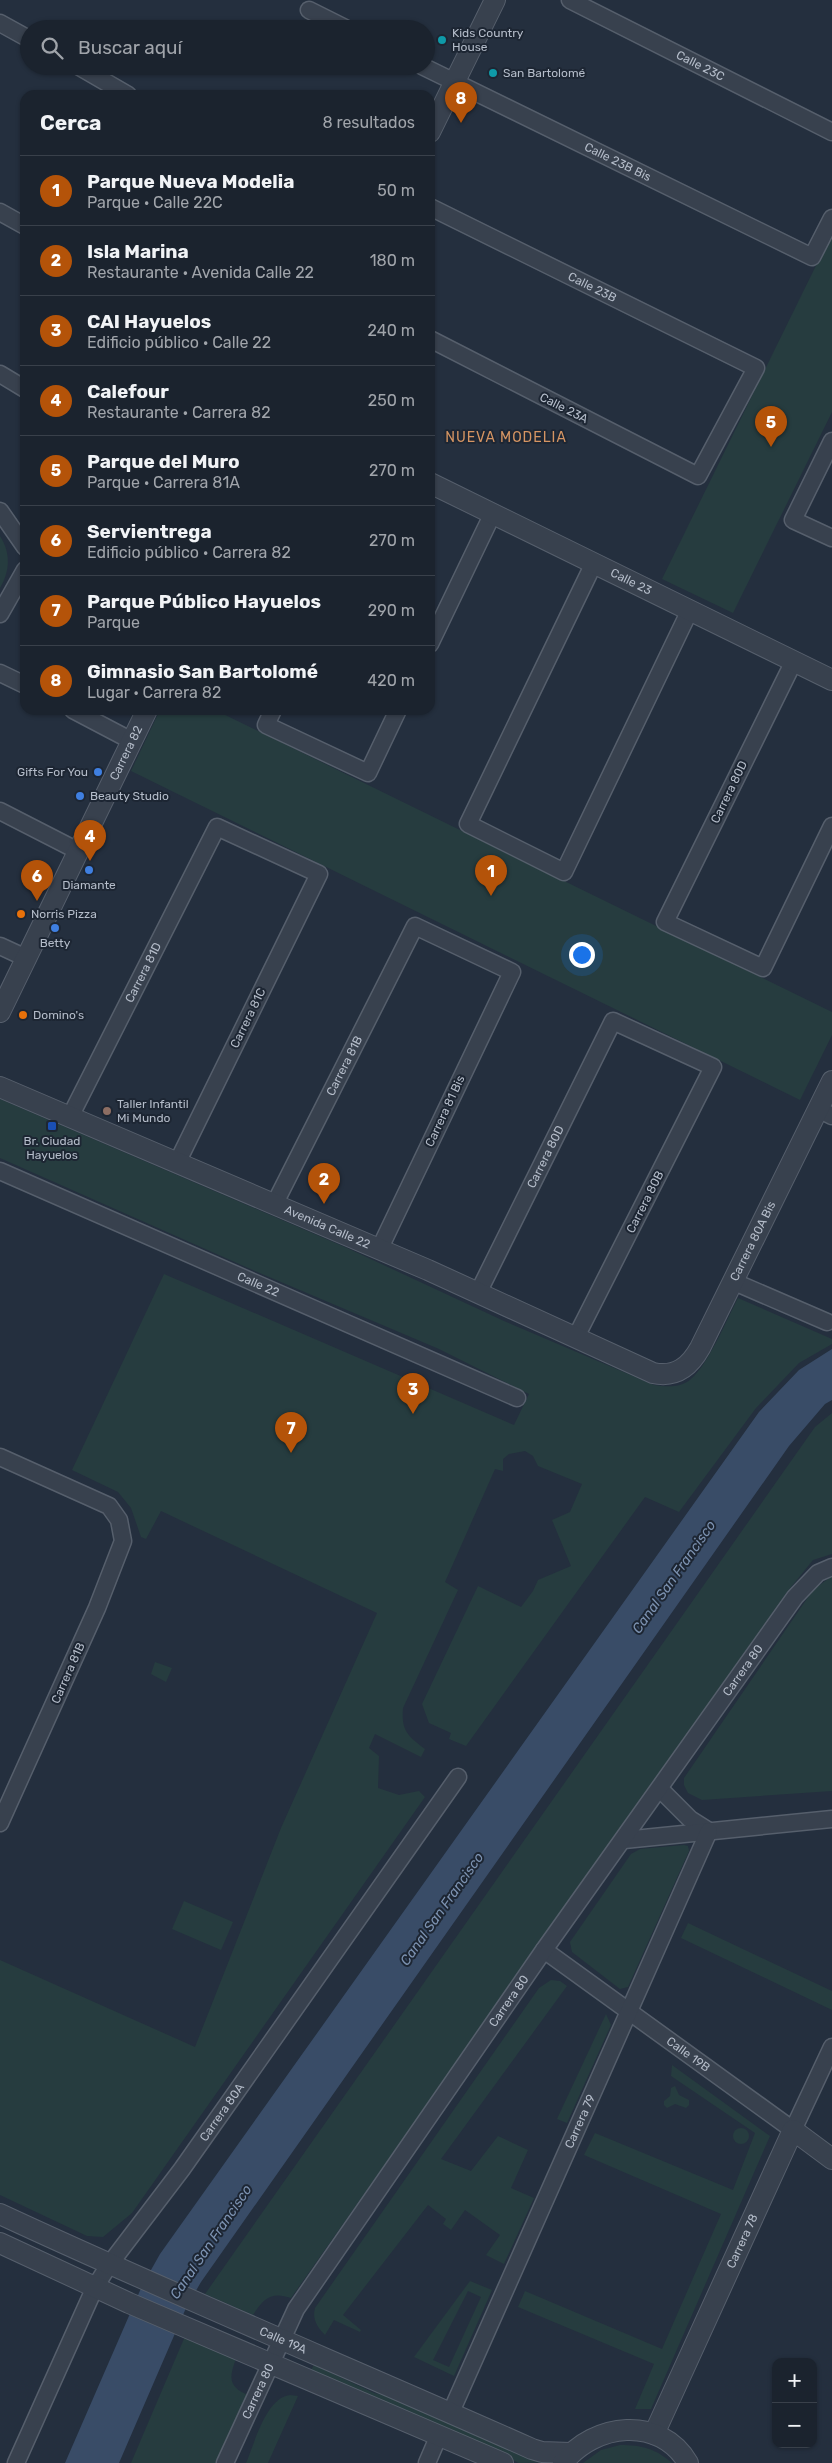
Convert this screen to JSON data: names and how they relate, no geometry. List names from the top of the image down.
{
  "streets": {
    "street": [
      "Calle 23C",
      "Calle 23B Bis",
      "Calle 23B",
      "Calle 23A",
      "Calle 23",
      "Carrera 82",
      "Carrera 80D",
      "Carrera 81D",
      "Carrera 81C",
      "Carrera 81B",
      "Carrera 81 Bis",
      "Carrera 80B",
      "Avenida Calle 22",
      "Carrera 80A Bis",
      "Calle 22",
      "Carrera 80",
      "Calle 19B",
      "Carrera 80A",
      "Carrera 79",
      "Carrera 78",
      "Calle 19A"
    ]
  },
  "crossings": [
    ["Calle 23B", "Calle 23A"],
    ["Calle 23", "Carrera 80D"],
    ["Carrera 80D", "Carrera 80B"],
    ["Carrera 80D", "Avenida Calle 22"],
    ["Carrera 81D", "Carrera 81C"],
    ["Carrera 81D", "Avenida Calle 22"],
    ["Carrera 81C", "Avenida Calle 22"],
    ["Carrera 81B", "Carrera 81 Bis"],
    ["Carrera 81B", "Avenida Calle 22"],
    ["Carrera 81 Bis", "Avenida Calle 22"],
    ["Carrera 80B", "Avenida Calle 22"],
    ["Avenida Calle 22", "Carrera 80A Bis"],
    ["Carrera 80", "Calle 19B"],
    ["Carrera 80", "Calle 19A"],
    ["Calle 19B", "Carrera 79"],
    ["Calle 19B", "Carrera 78"],
    ["Carrera 80A", "Calle 19A"],
    ["Carrera 79", "Calle 19A"]
  ],
  "districts": ["NUEVA MODELIA"],
  "water": ["Canal San Francisco"],
  "places": {
    "other": [
      "Kids Country House",
      "San Bartolomé",
      "Gifts For You",
      "Beauty Studio",
      "Diamante",
      "Norris Pizza",
      "Betty",
      "Domino's",
      "Taller Infantil Mi Mundo"
    ],
    "transit": ["Br. Ciudad Hayuelos"]
  },
  "page": {
    "search": "Buscar aquí",
    "pins": [
      "8",
      "5",
      "4",
      "1",
      "6",
      "2",
      "3",
      "7"
    ],
    "heading": ["Cerca", "8 resultados"],
    "list": [
      {
        "mark": "1",
        "name": "Parque Nueva Modelia",
        "note": "Parque · Calle 22C",
        "value": "50 m"
      },
      {
        "mark": "2",
        "name": "Isla Marina",
        "note": "Restaurante · Avenida Calle 22",
        "value": "180 m"
      },
      {
        "mark": "3",
        "name": "CAI Hayuelos",
        "note": "Edificio público · Calle 22",
        "value": "240 m"
      },
      {
        "mark": "4",
        "name": "Calefour",
        "note": "Restaurante · Carrera 82",
        "value": "250 m"
      },
      {
        "mark": "5",
        "name": "Parque del Muro",
        "note": "Parque · Carrera 81A",
        "value": "270 m"
      },
      {
        "mark": "6",
        "name": "Servientrega",
        "note": "Edificio público · Carrera 82",
        "value": "270 m"
      },
      {
        "mark": "7",
        "name": "Parque Público Hayuelos",
        "note": "Parque",
        "value": "290 m"
      },
      {
        "mark": "8",
        "name": "Gimnasio San Bartolomé",
        "note": "Lugar · Carrera 82",
        "value": "420 m"
      }
    ],
    "map_buttons": ["+", "−"]
  }
}
